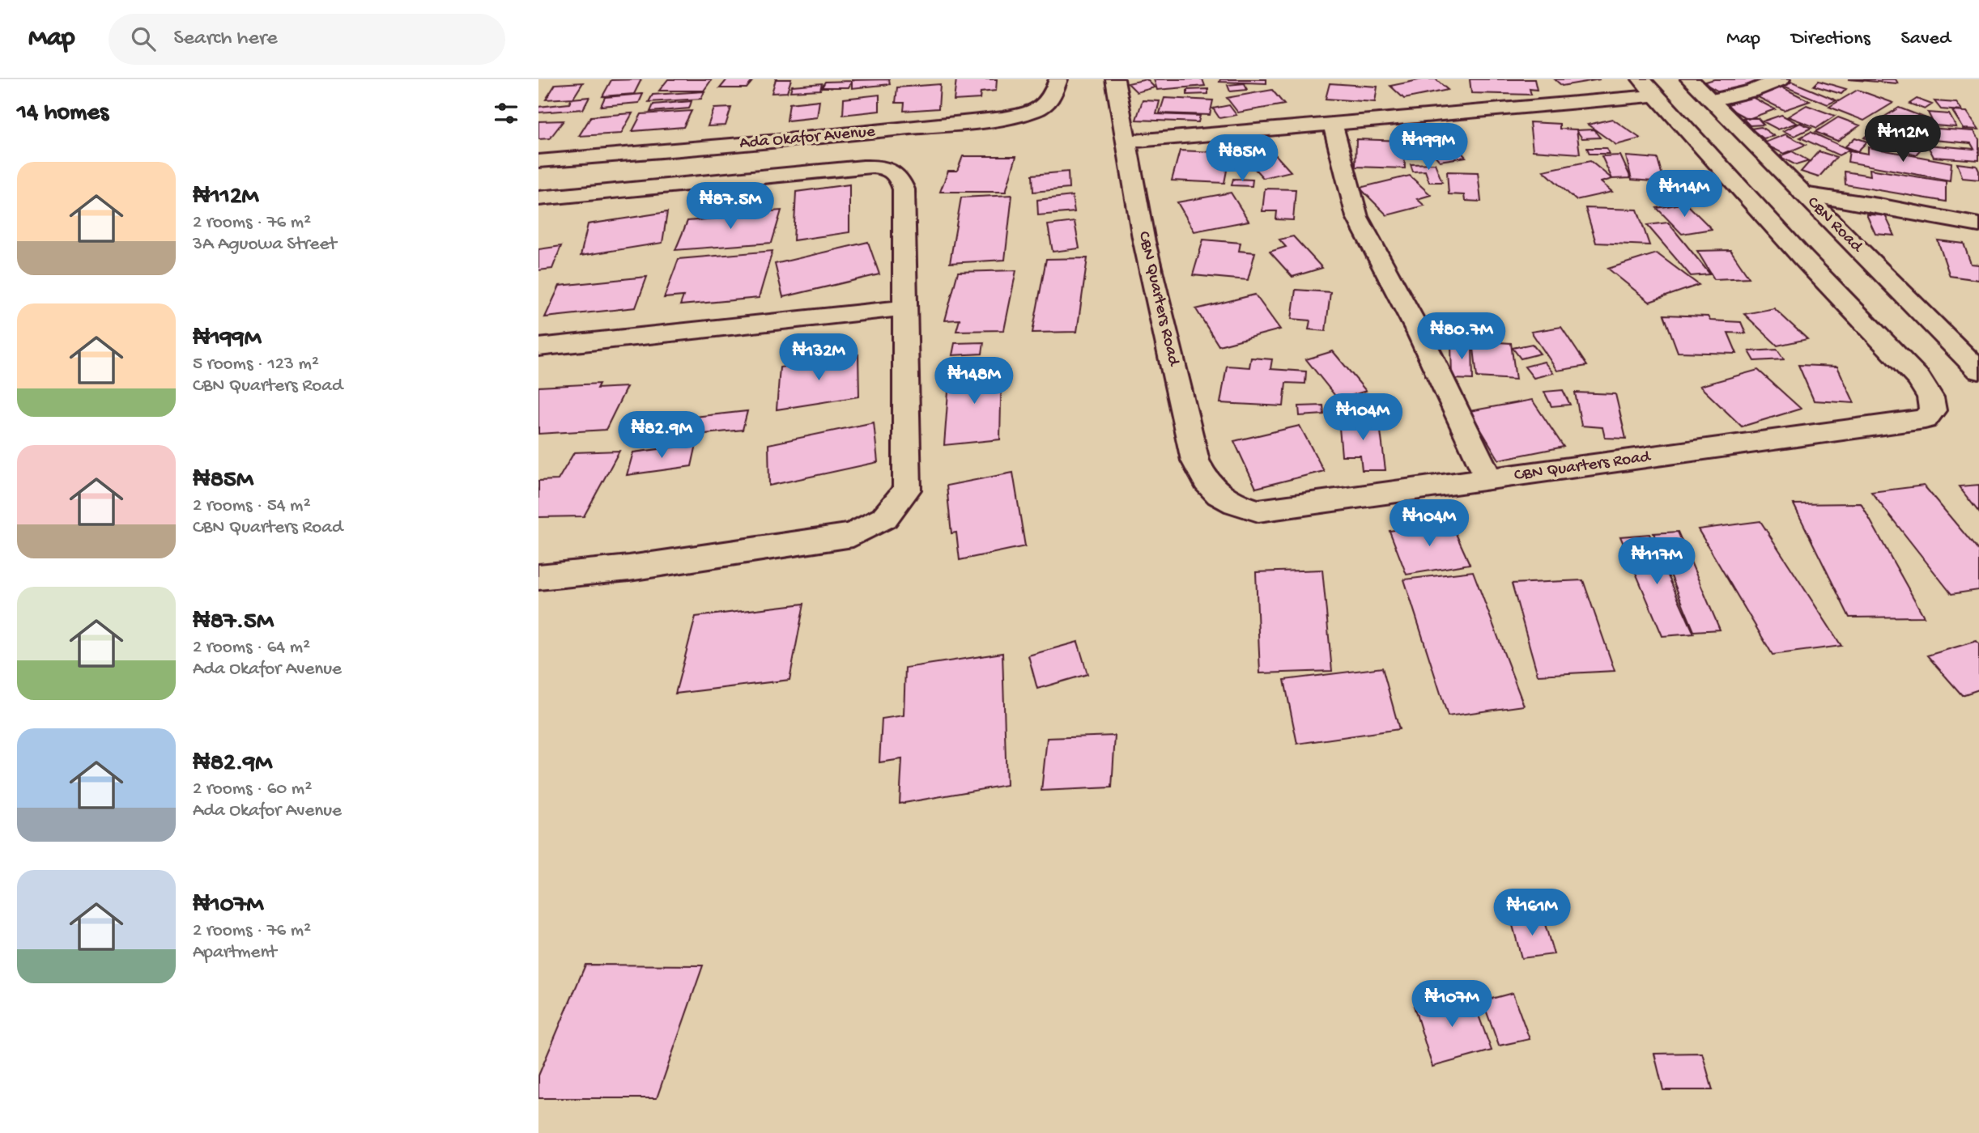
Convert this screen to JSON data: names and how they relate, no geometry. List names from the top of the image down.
{
  "streets": {
    "street": ["Ada Okafor Avenue", "CBN Road", "CBN Quarters Road"]
  },
  "page": {
    "header": "Map",
    "search": "Search here",
    "nav": ["Map", "Directions", "Saved"],
    "heading": "14 homes",
    "price": [
      "₦112M",
      "₦199M",
      "₦85M",
      "₦114M",
      "₦87.5M",
      "₦80.7M",
      "₦132M",
      "₦148M",
      "₦104M",
      "₦82.9M",
      "₦104M",
      "₦117M",
      "₦161M",
      "₦107M"
    ],
    "list": [
      {
        "name": "₦112M",
        "note": "2 rooms · 76 m² · 3A Aguowa Street"
      },
      {
        "name": "₦199M",
        "note": "5 rooms · 123 m² · CBN Quarters Road"
      },
      {
        "name": "₦85M",
        "note": "2 rooms · 54 m² · CBN Quarters Road"
      },
      {
        "name": "₦87.5M",
        "note": "2 rooms · 64 m² · Ada Okafor Avenue"
      },
      {
        "name": "₦82.9M",
        "note": "2 rooms · 60 m² · Ada Okafor Avenue"
      },
      {
        "name": "₦107M",
        "note": "2 rooms · 76 m² · Apartment"
      }
    ]
  }
}
